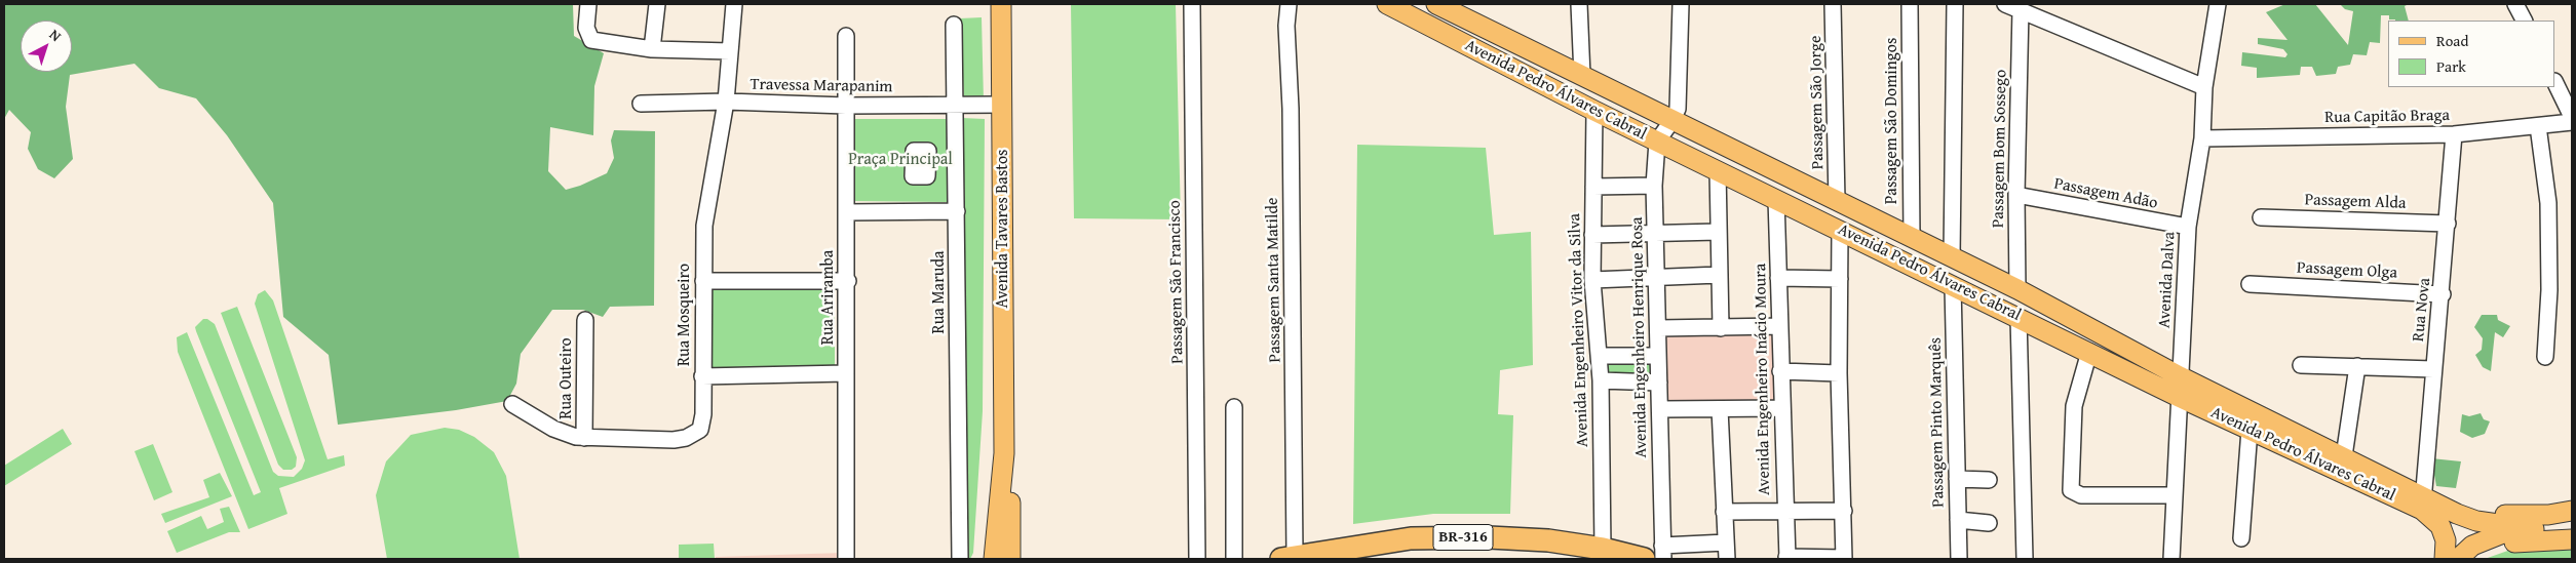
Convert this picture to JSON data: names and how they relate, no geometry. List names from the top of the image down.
{
  "streets": {
    "highway": ["BR-316"],
    "main road": ["Avenida Pedro Álvares Cabral", "Avenida Tavares Bastos"],
    "street": [
      "Travessa Marapanim",
      "Passagem São Jorge",
      "Rua Capitão Braga",
      "Passagem São Domingos",
      "Passagem Bom Sossego",
      "Passagem Adão",
      "Passagem Alda",
      "Passagem Olga",
      "Passagem Santa Matilde",
      "Avenida Dalva",
      "Passagem São Francisco",
      "Rua Maruda",
      "Rua Ariramba",
      "Rua Nova",
      "Rua Mosqueiro",
      "Avenida Engenheiro Vitor da Silva",
      "Avenida Engenheiro Henrique Rosa",
      "Rua Outeiro",
      "Avenida Engenheiro Inácio Moura",
      "Passagem Pinto Marquês"
    ]
  },
  "crossings": [
    ["Travessa Marapanim", "Avenida Tavares Bastos"],
    ["Travessa Marapanim", "Rua Maruda"],
    ["Travessa Marapanim", "Rua Ariramba"],
    ["Travessa Marapanim", "Rua Mosqueiro"],
    ["Avenida Pedro Álvares Cabral", "Passagem São Jorge"],
    ["Avenida Pedro Álvares Cabral", "Passagem São Domingos"],
    ["Avenida Pedro Álvares Cabral", "Passagem Bom Sossego"],
    ["Avenida Pedro Álvares Cabral", "Avenida Dalva"],
    ["Avenida Pedro Álvares Cabral", "Avenida Engenheiro Vitor da Silva"],
    ["Avenida Pedro Álvares Cabral", "Avenida Engenheiro Henrique Rosa"],
    ["Avenida Pedro Álvares Cabral", "Avenida Engenheiro Inácio Moura"],
    ["Avenida Pedro Álvares Cabral", "Passagem Pinto Marquês"],
    ["Rua Capitão Braga", "Avenida Dalva"],
    ["Rua Capitão Braga", "Rua Nova"],
    ["Passagem Bom Sossego", "Passagem Adão"],
    ["Passagem Adão", "Avenida Dalva"],
    ["Passagem Alda", "Rua Nova"],
    ["Passagem Olga", "Rua Nova"],
    ["Passagem Santa Matilde", "BR-316"],
    ["Rua Mosqueiro", "Rua Outeiro"],
    ["Avenida Engenheiro Vitor da Silva", "BR-316"]
  ],
  "parks": ["Praça Principal"],
  "legend": ["Road", "Park"],
  "north": "top right"
}
